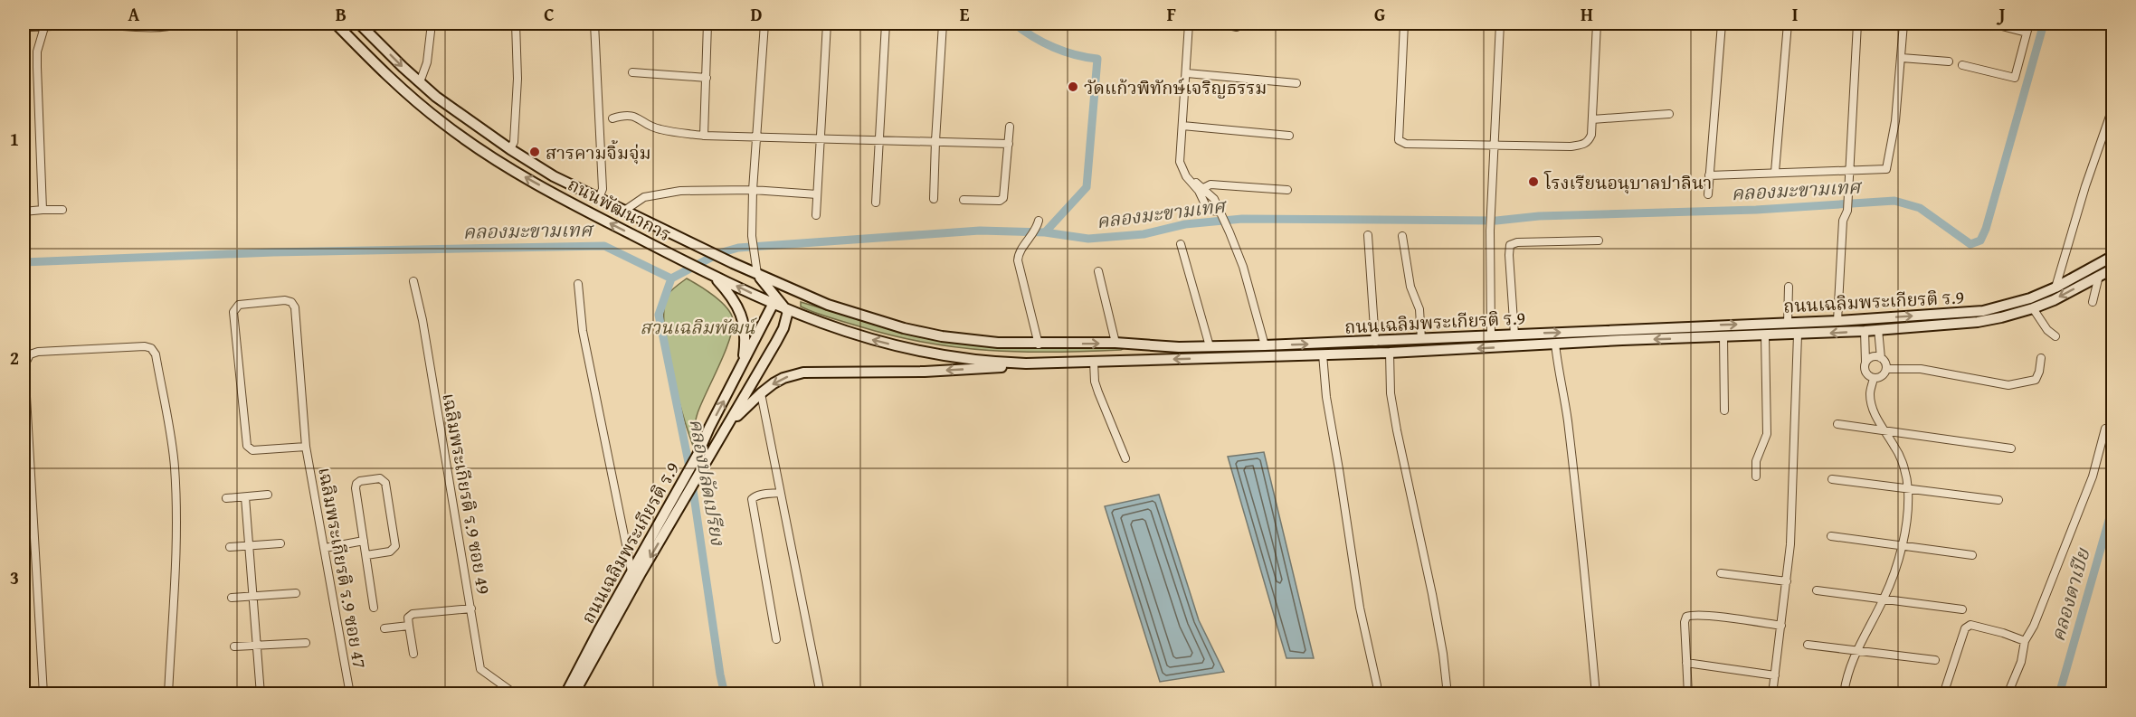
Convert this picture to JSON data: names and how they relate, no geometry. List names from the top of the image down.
{
  "streets": {
    "main road": ["ถนนพัฒนาการ", "ถนนเฉลิมพระเกียรติ ร.9"],
    "street": ["เฉลิมพระเกียรติ ร.9 ซอย 49", "เฉลิมพระเกียรติ ร.9 ซอย 47"]
  },
  "crossings": [
    ["ถนนพัฒนาการ", "ถนนเฉลิมพระเกียรติ ร.9"]
  ],
  "water": ["คลองมะขามเทศ", "คลองปลัดเปรียง", "คลองตาเปีย"],
  "parks": ["สวนเฉลิมพัฒน์"],
  "places": ["วัดแก้วพิทักษ์เจริญธรรม", "สารคามจิ้มจุ่ม", "โรงเรียนอนุบาลปาลินา"],
  "grid": {
    "columns": [
      "A",
      "B",
      "C",
      "D",
      "E",
      "F",
      "G",
      "H",
      "I",
      "J"
    ],
    "rows": ["1", "2", "3"]
  }
}
